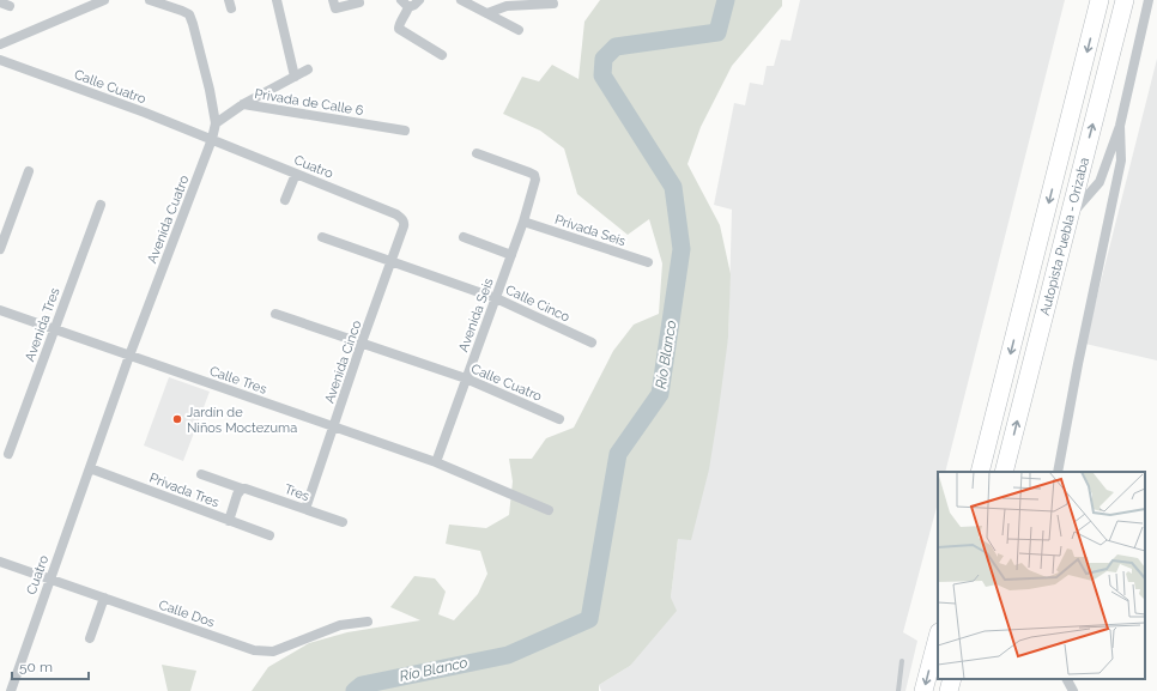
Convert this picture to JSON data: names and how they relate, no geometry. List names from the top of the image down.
{
  "streets": {
    "highway": ["Autopista Puebla - Orizaba"],
    "street": [
      "Calle Cuatro",
      "Privada de Calle 6",
      "Cuatro",
      "Avenida Cuatro",
      "Privada Seis",
      "Calle Cinco",
      "Avenida Seis",
      "Avenida Tres",
      "Avenida Cinco",
      "Calle Tres",
      "Privada Tres",
      "Tres",
      "Calle Dos"
    ]
  },
  "crossings": [
    ["Calle Cuatro", "Cuatro"],
    ["Calle Cuatro", "Avenida Cuatro"],
    ["Calle Cuatro", "Avenida Seis"],
    ["Calle Cuatro", "Avenida Cinco"],
    ["Privada de Calle 6", "Avenida Cuatro"],
    ["Cuatro", "Avenida Cuatro"],
    ["Cuatro", "Avenida Cinco"],
    ["Cuatro", "Privada Tres"],
    ["Cuatro", "Calle Dos"],
    ["Avenida Cuatro", "Calle Tres"],
    ["Avenida Cuatro", "Privada Tres"],
    ["Privada Seis", "Avenida Seis"],
    ["Calle Cinco", "Avenida Seis"],
    ["Calle Cinco", "Avenida Cinco"],
    ["Avenida Seis", "Calle Tres"],
    ["Avenida Tres", "Calle Tres"],
    ["Avenida Cinco", "Calle Tres"],
    ["Avenida Cinco", "Tres"]
  ],
  "water": ["Río Blanco"],
  "places": ["Jardín de Niños Moctezuma"],
  "scale_bar": "50 m"
}
